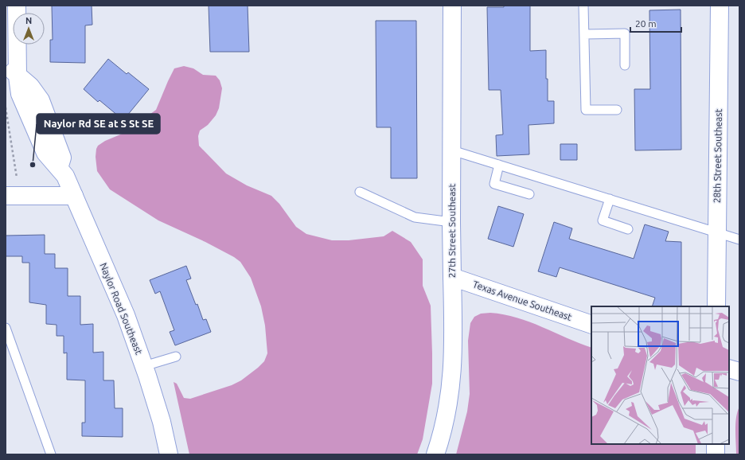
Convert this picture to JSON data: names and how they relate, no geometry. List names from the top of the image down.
{
  "streets": {
    "street": [
      "28th Street Southeast",
      "27th Street Southeast",
      "Texas Avenue Southeast",
      "Naylor Road Southeast"
    ]
  },
  "crossings": [
    ["27th Street Southeast", "Texas Avenue Southeast"]
  ],
  "places": ["Naylor Rd SE at S St SE"],
  "scale_bar": "20 m",
  "north": "top"
}
